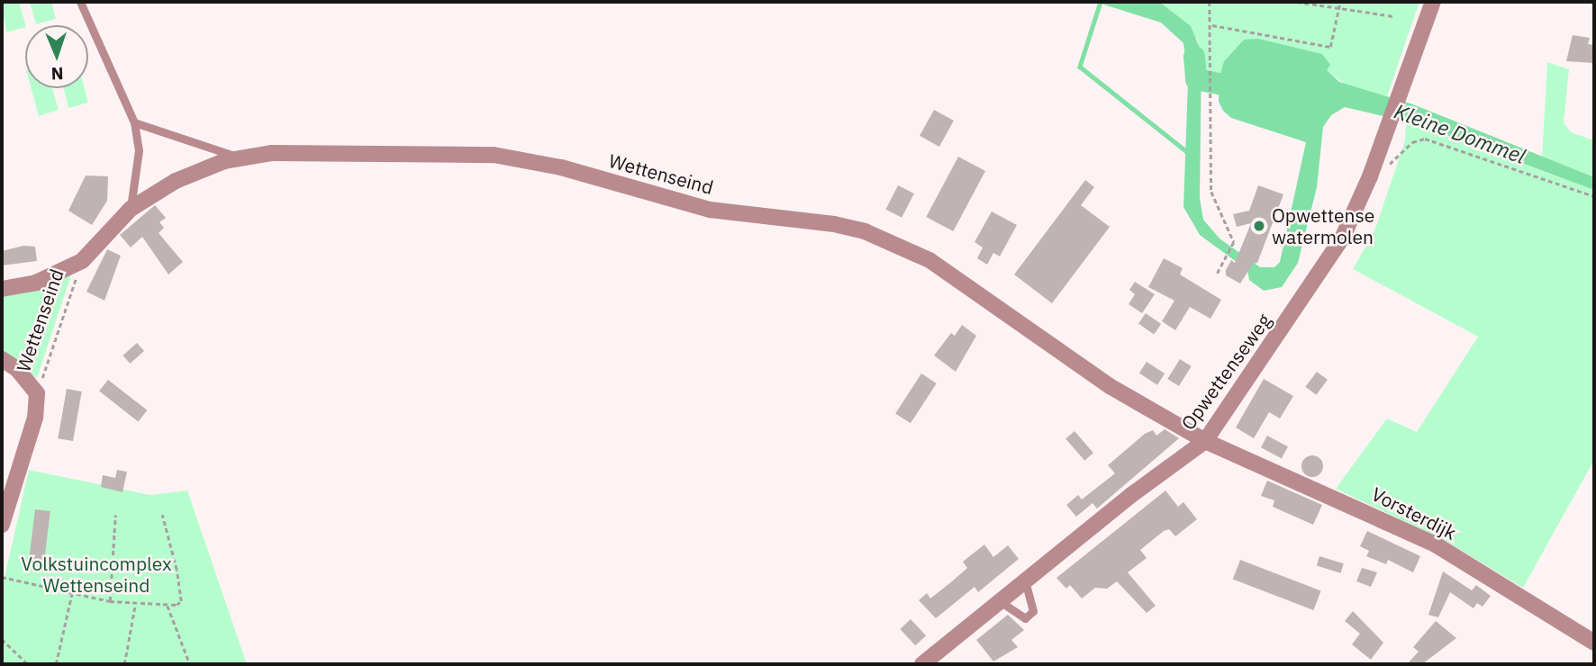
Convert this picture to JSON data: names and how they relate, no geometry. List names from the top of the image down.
{
  "streets": {
    "street": ["Wettenseind", "Opwettenseweg", "Vorsterdijk"]
  },
  "crossings": [
    ["Wettenseind", "Opwettenseweg"],
    ["Wettenseind", "Vorsterdijk"],
    ["Opwettenseweg", "Vorsterdijk"]
  ],
  "water": ["Kleine Dommel"],
  "parks": ["Volkstuincomplex Wettenseind"],
  "places": ["Opwettense watermolen"],
  "north": "bottom"
}
